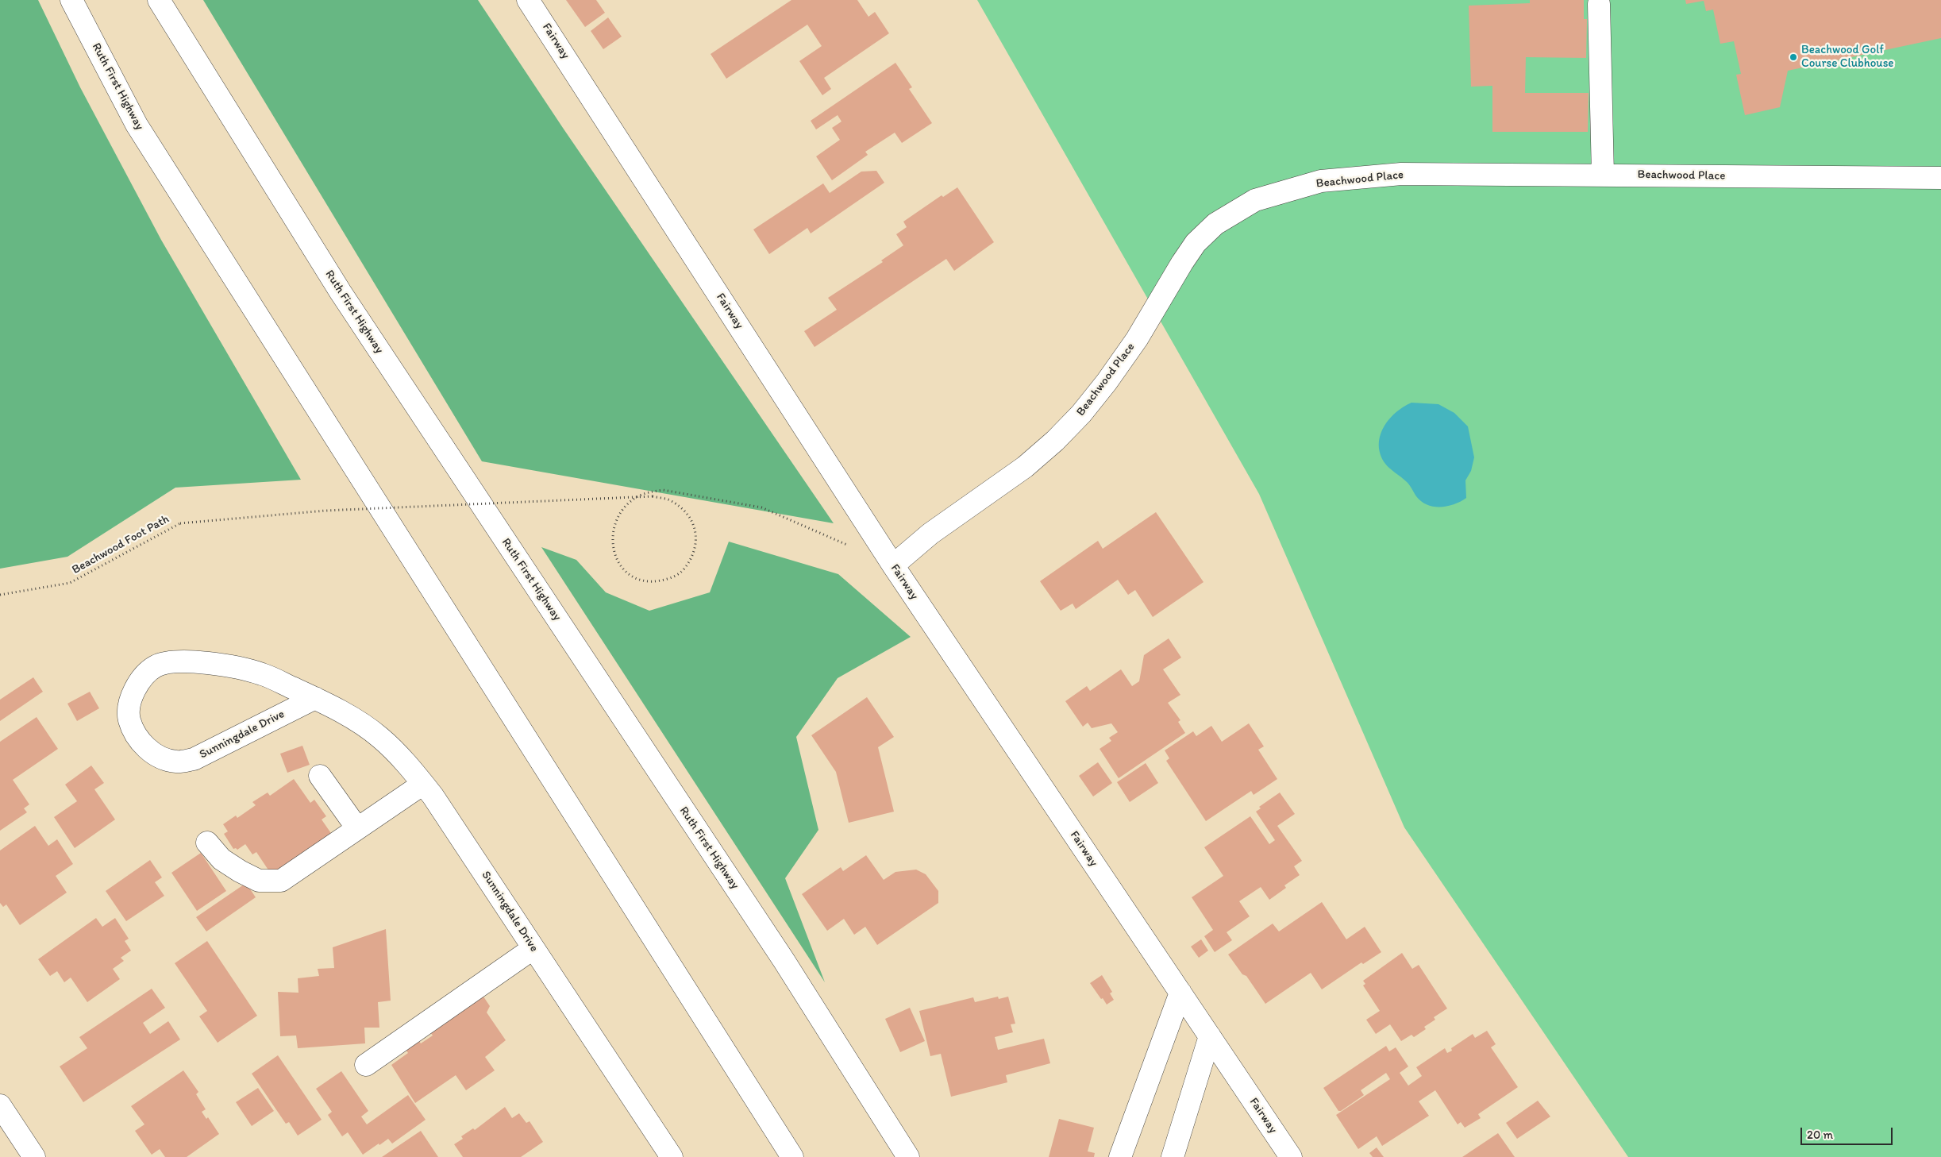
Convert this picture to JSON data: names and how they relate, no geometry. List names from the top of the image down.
{
  "streets": {
    "main road": [
      "Fairway",
      "Ruth First Highway",
      "Beachwood Place",
      "Sunningdale Drive"
    ],
    "path": ["Beachwood Foot Path"]
  },
  "crossings": [
    ["Fairway", "Beachwood Place"]
  ],
  "places": ["Beachwood Golf Course Clubhouse"],
  "scale_bar": "20 m"
}
